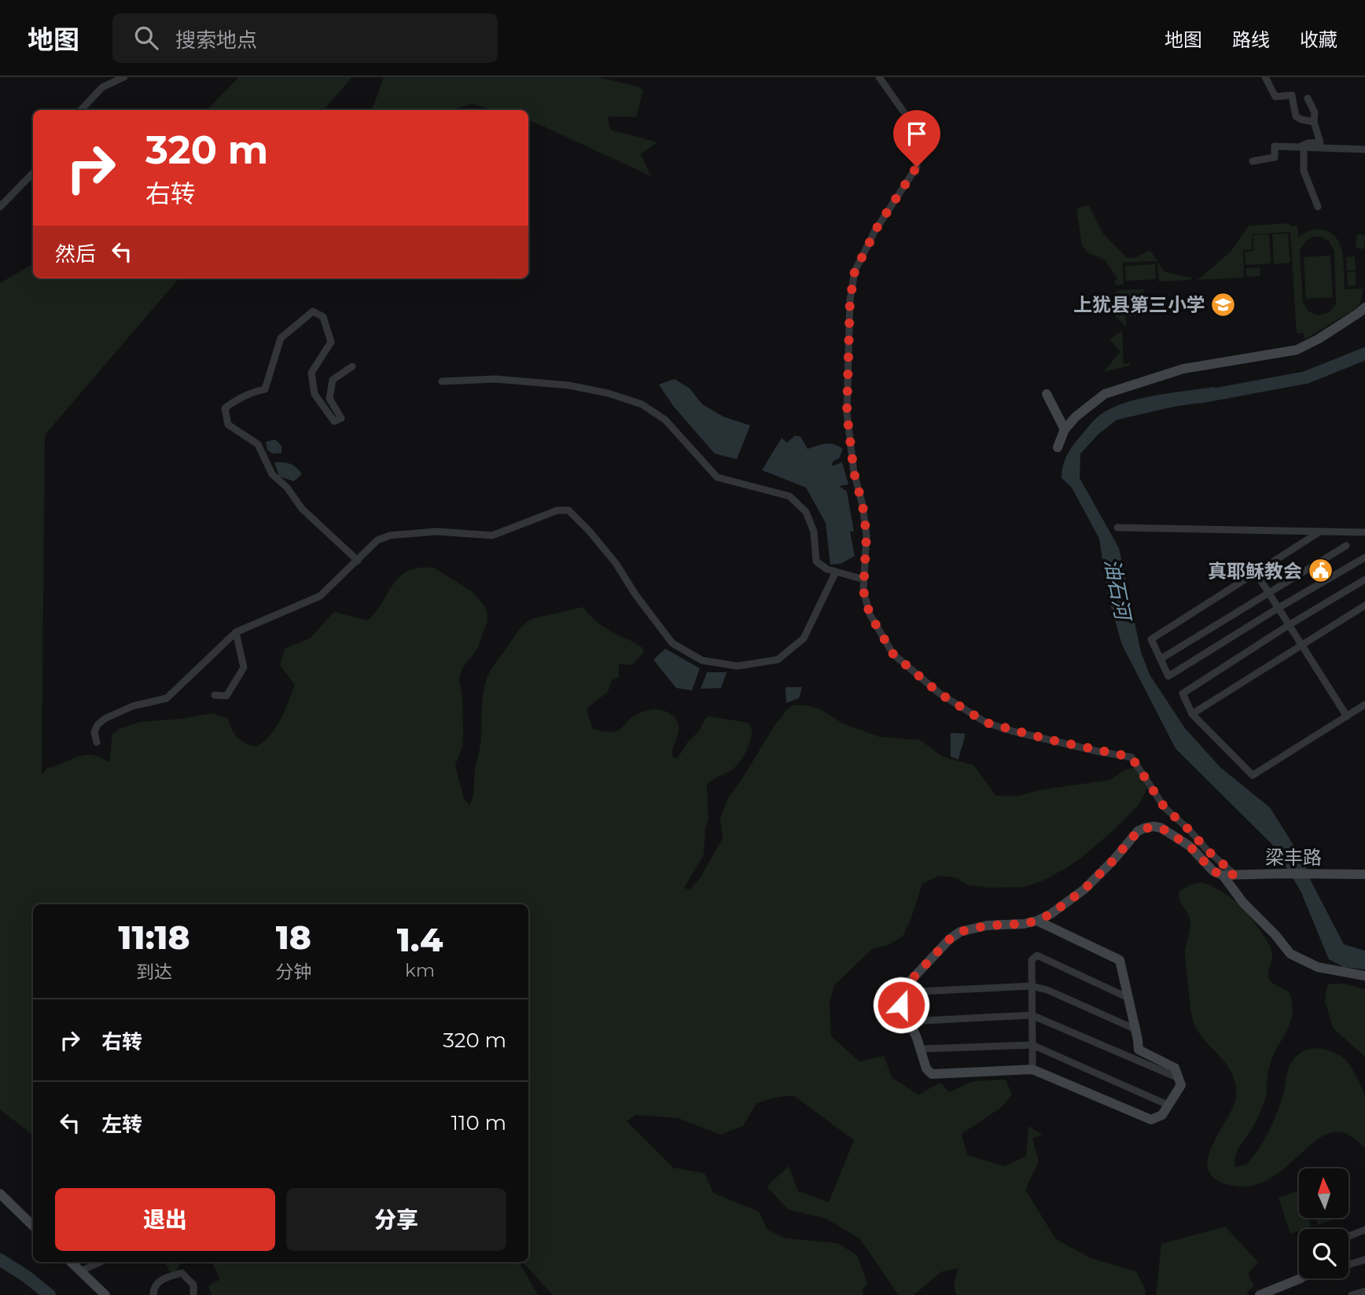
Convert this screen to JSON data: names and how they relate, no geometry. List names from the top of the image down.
{
  "streets": {
    "street": ["梁丰路"]
  },
  "water": ["油石河"],
  "places": {
    "school or university": ["上犹县第三小学"],
    "public building": ["真耶稣教会"]
  },
  "north": "top",
  "page": {
    "header": "地图",
    "search": "搜索地点",
    "nav": ["地图", "路线", "收藏"],
    "turn": ["320 m", "右转"],
    "then": "然后",
    "eta": [
      "11:18",
      "到达",
      "18",
      "分钟",
      "1.4",
      "km"
    ],
    "list": [
      {
        "name": "右转",
        "value": "320 m"
      },
      {
        "name": "左转",
        "value": "110 m"
      }
    ],
    "buttons": ["退出", "分享"]
  }
}
